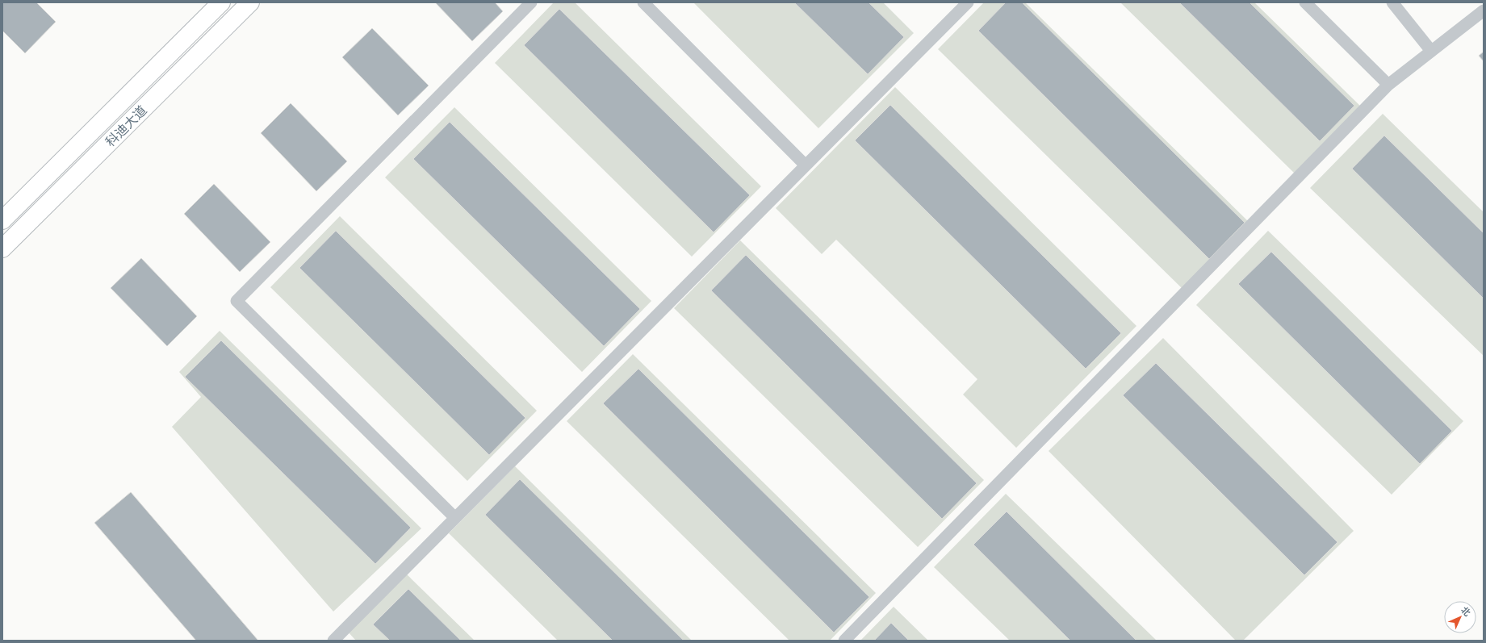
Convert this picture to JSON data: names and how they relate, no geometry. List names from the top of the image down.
{
  "streets": {
    "main road": ["科迪大道"]
  },
  "north": "top right"
}
